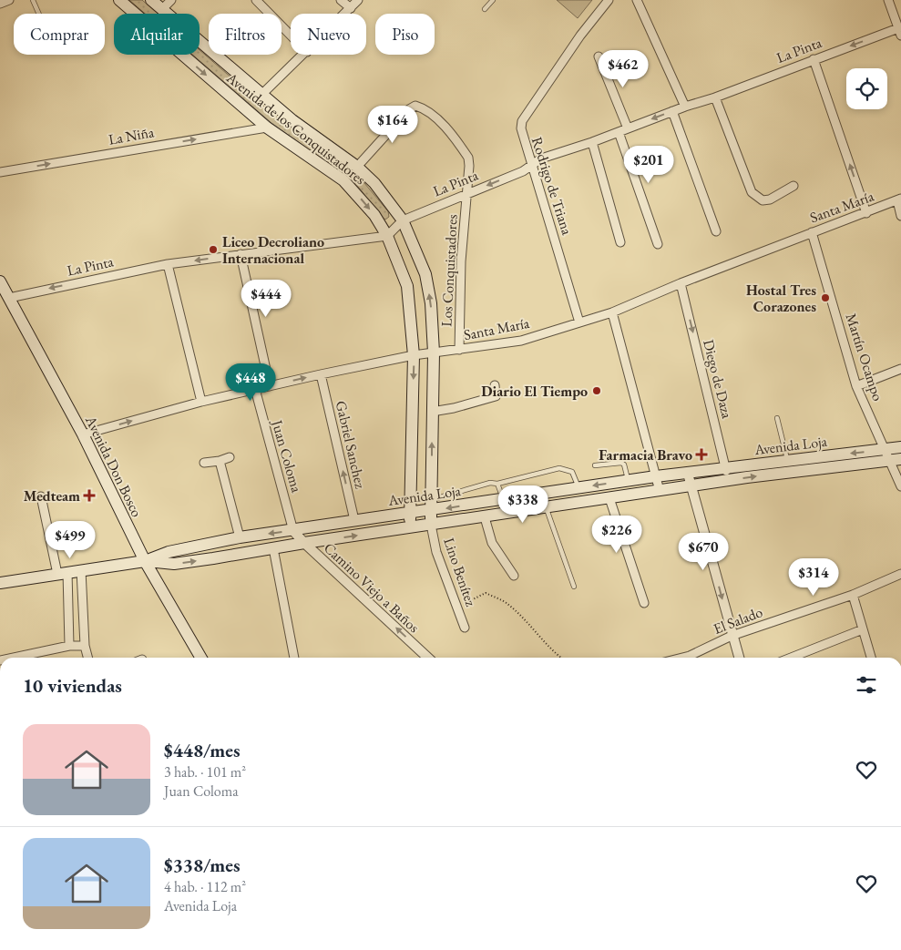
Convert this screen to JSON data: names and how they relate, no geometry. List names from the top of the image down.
{
  "streets": {
    "main road": ["Avenida de los Conquistadores", "Avenida Loja", "Avenida Don Bosco"],
    "street": [
      "La Pinta",
      "La Niña",
      "Rodrigo de Triana",
      "Santa María",
      "Los Conquistadores",
      "Martín Ocampo",
      "Diego de Daza",
      "Gabriel Sanchez",
      "Juan Coloma",
      "Lino Benítez",
      "Camino Viejo a Baños",
      "El Salado"
    ]
  },
  "crossings": [
    ["La Pinta", "Avenida de los Conquistadores"],
    ["La Pinta", "Rodrigo de Triana"],
    ["La Pinta", "Los Conquistadores"],
    ["La Pinta", "Avenida Don Bosco"],
    ["Avenida de los Conquistadores", "La Niña"],
    ["Avenida de los Conquistadores", "Santa María"],
    ["Avenida de los Conquistadores", "Los Conquistadores"],
    ["Avenida de los Conquistadores", "Avenida Loja"],
    ["Avenida de los Conquistadores", "Lino Benítez"],
    ["Rodrigo de Triana", "Santa María"],
    ["Santa María", "Los Conquistadores"],
    ["Santa María", "Martín Ocampo"],
    ["Santa María", "Diego de Daza"],
    ["Santa María", "Gabriel Sanchez"],
    ["Santa María", "Juan Coloma"],
    ["Santa María", "Avenida Don Bosco"],
    ["Martín Ocampo", "Avenida Loja"],
    ["Diego de Daza", "Avenida Loja"],
    ["Gabriel Sanchez", "Avenida Loja"],
    ["Avenida Loja", "Juan Coloma"],
    ["Avenida Loja", "Avenida Don Bosco"],
    ["Avenida Loja", "Lino Benítez"],
    ["Avenida Loja", "Camino Viejo a Baños"],
    ["Juan Coloma", "Camino Viejo a Baños"]
  ],
  "one_way": [
    "La Pinta",
    "La Niña",
    "Gabriel Sanchez",
    "Camino Viejo a Baños"
  ],
  "places": {
    "other": ["Liceo Decroliano Internacional", "Hostal Tres Corazones", "Diario El Tiempo"],
    "health": ["Farmacia Bravo", "Medteam"]
  },
  "page": {
    "chip": [
      "Comprar",
      "Alquilar",
      "Filtros",
      "Nuevo",
      "Piso"
    ],
    "price": [
      "$462",
      "$164",
      "$201",
      "$444",
      "$448",
      "$338",
      "$226",
      "$499",
      "$670",
      "$314"
    ],
    "heading": "10 viviendas",
    "list": [
      {
        "name": "$448/mes",
        "note": "3 hab. · 101 m² · Juan Coloma"
      },
      {
        "name": "$338/mes",
        "note": "4 hab. · 112 m² · Avenida Loja"
      }
    ]
  }
}
